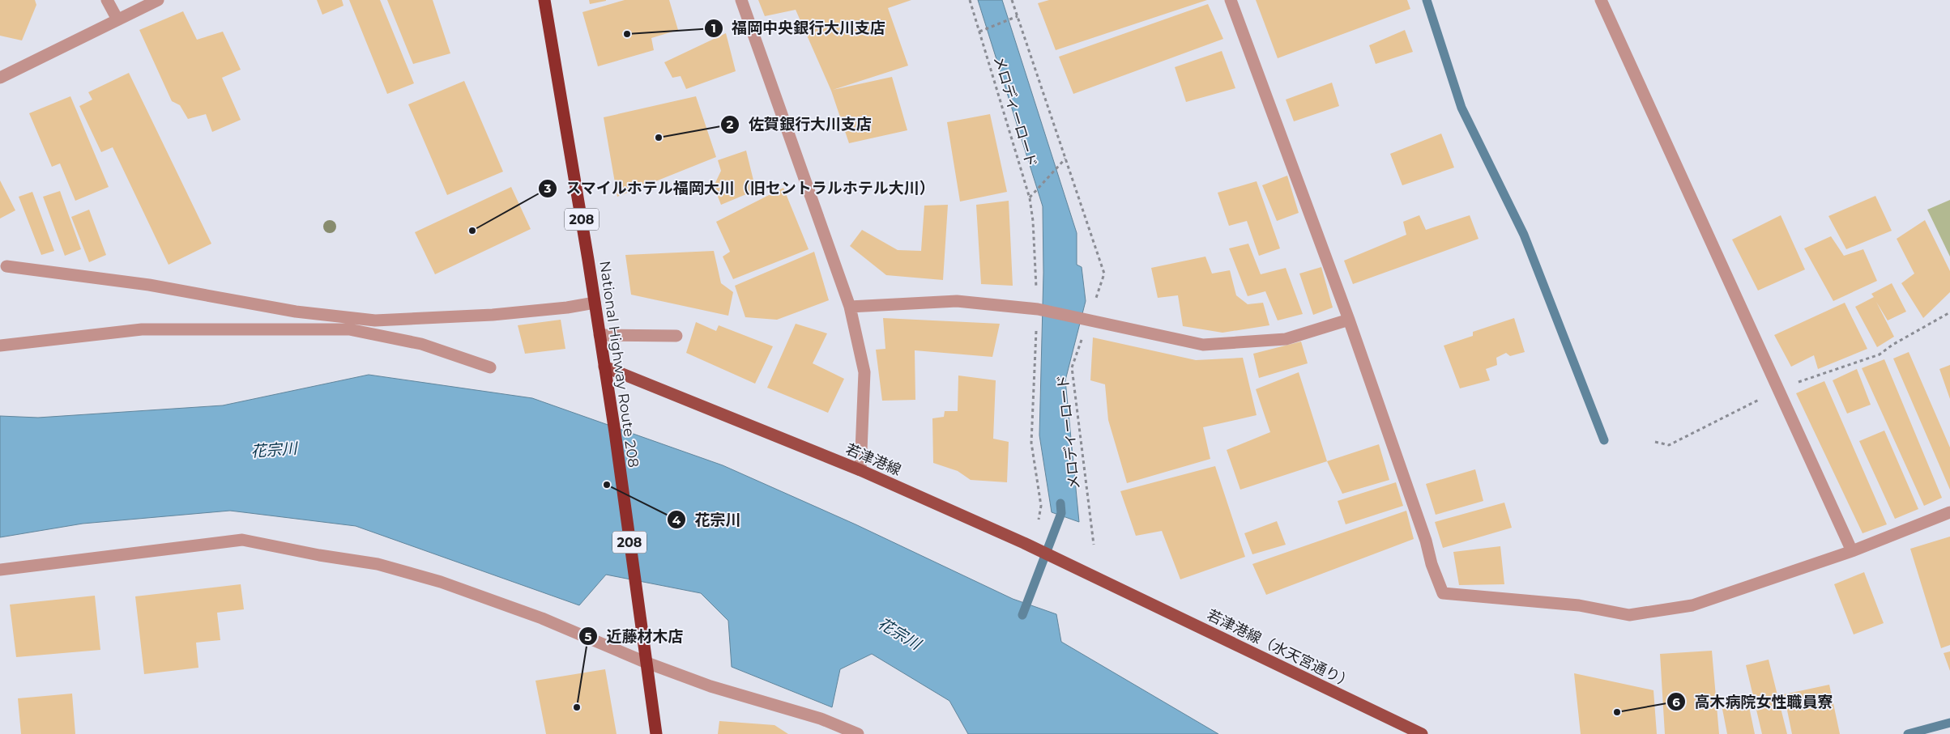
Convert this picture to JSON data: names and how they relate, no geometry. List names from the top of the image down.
{
  "streets": {
    "highway": ["208", "National Highway Route 208"],
    "main road": ["若津港線", "若津港線（水天宮通り）"],
    "path": ["メロディーロード"]
  },
  "crossings": [
    ["National Highway Route 208", "若津港線"],
    ["若津港線", "若津港線（水天宮通り）"]
  ],
  "water": ["花宗川"],
  "places": [
    "福岡中央銀行大川支店",
    "佐賀銀行大川支店",
    "スマイルホテル福岡大川（旧セントラルホテル大川）",
    "花宗川",
    "近藤材木店",
    "高木病院女性職員寮"
  ]
}
